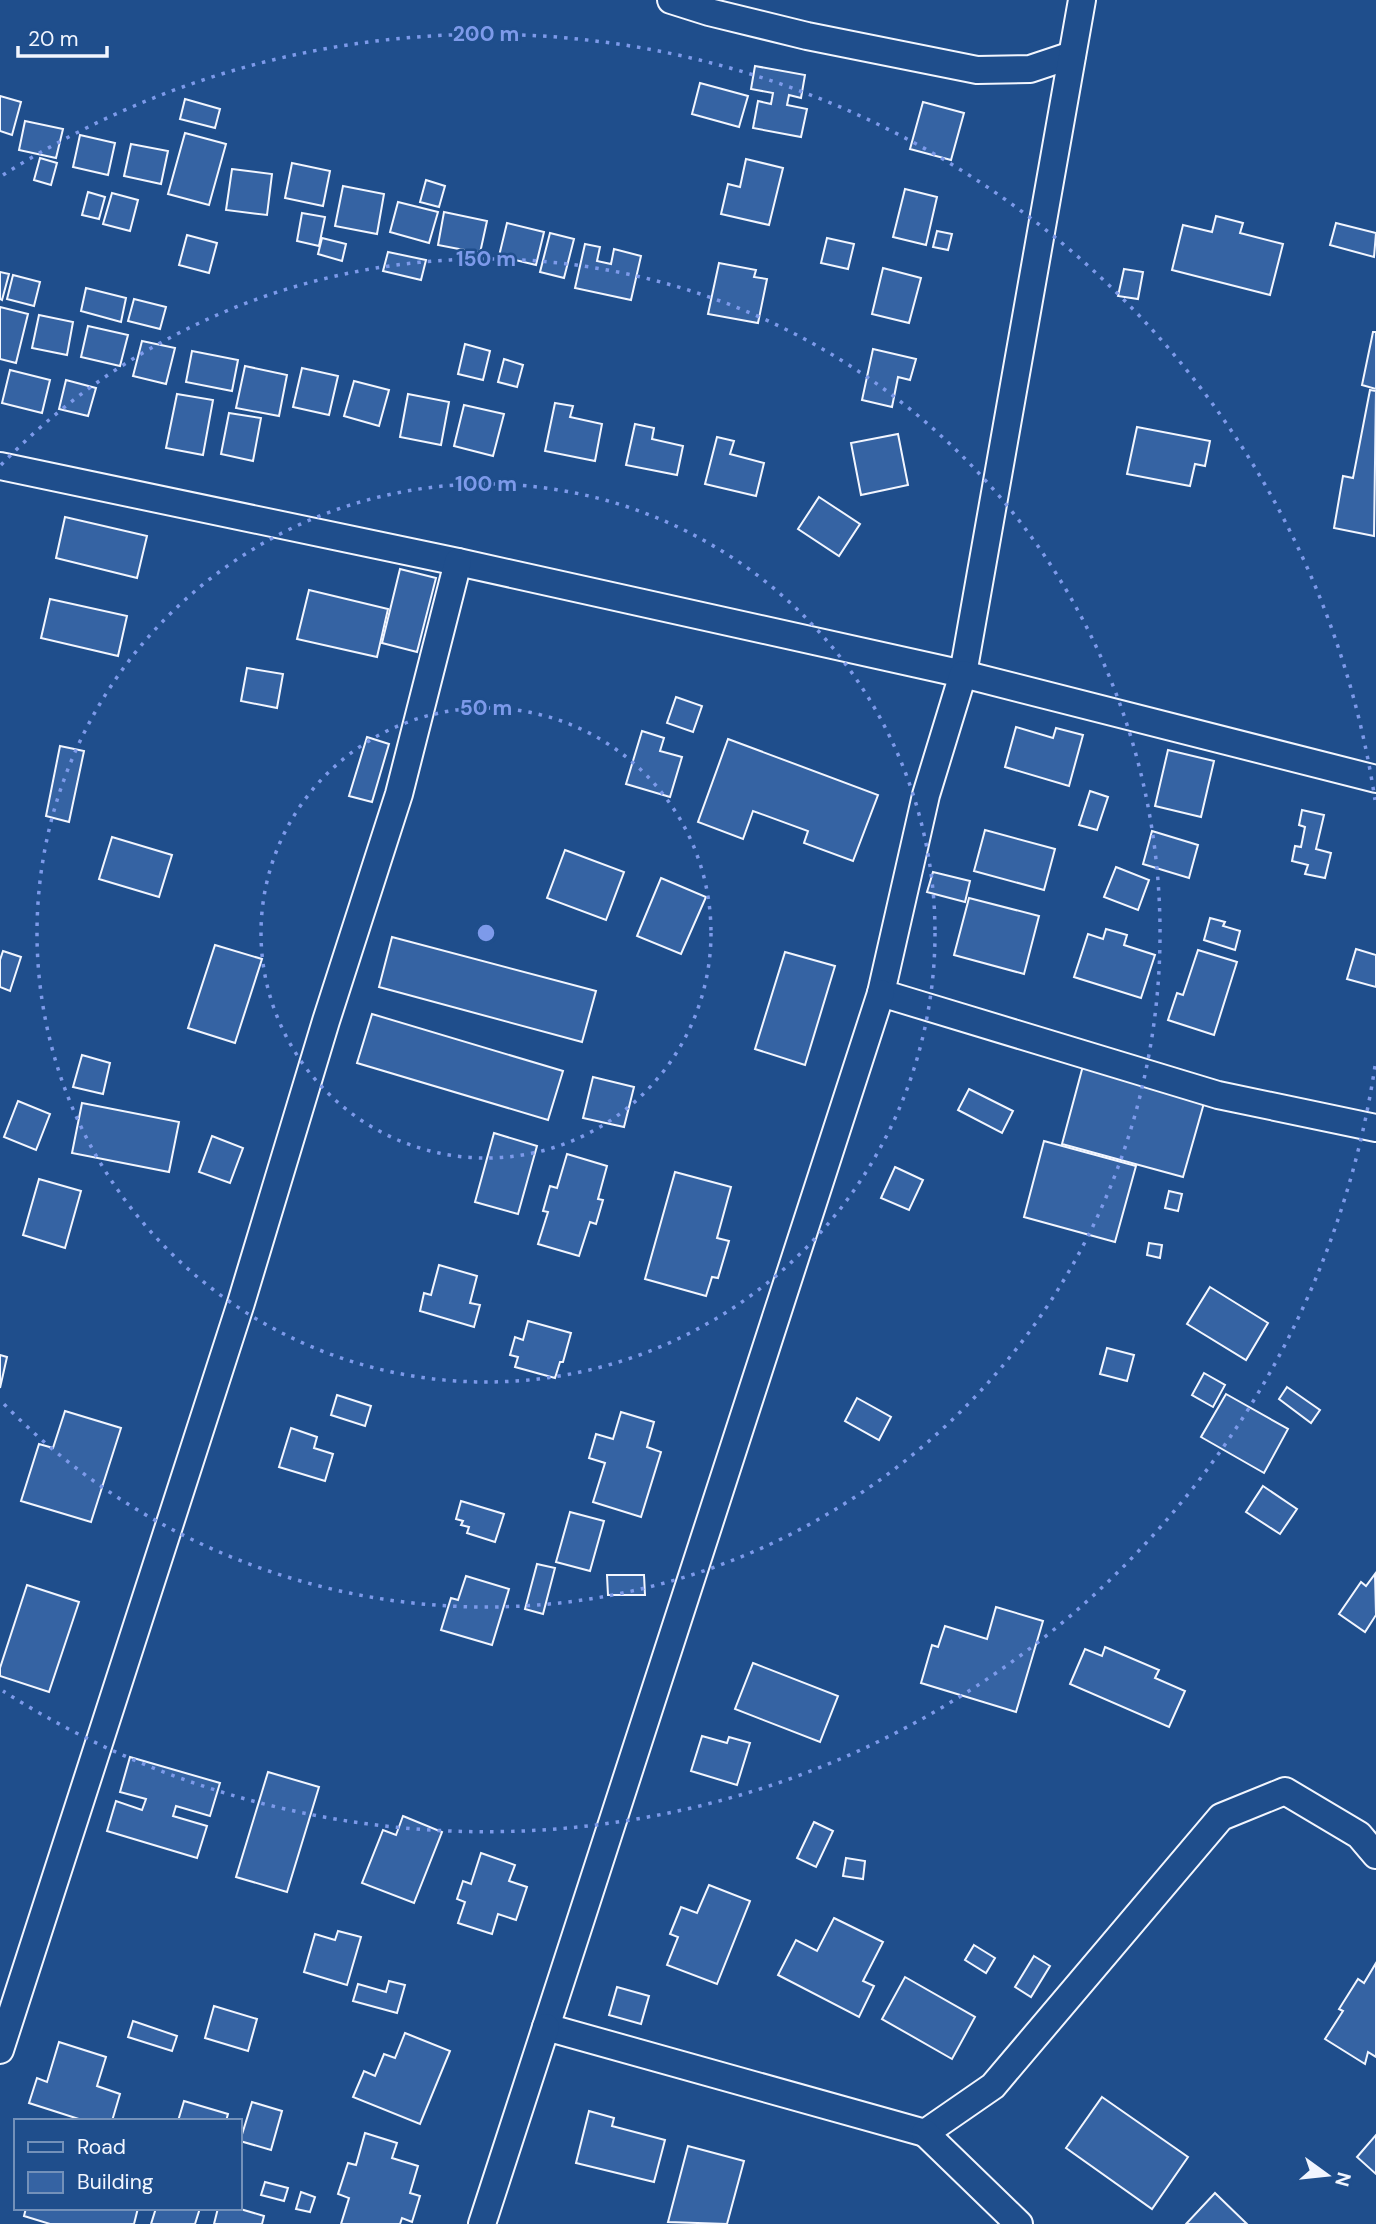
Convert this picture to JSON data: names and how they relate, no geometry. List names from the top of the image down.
{
  "legend": ["Road", "Building"],
  "scale_bar": "20 m",
  "north": "right",
  "rings": [
    "200 m",
    "150 m",
    "100 m",
    "50 m"
  ]
}
